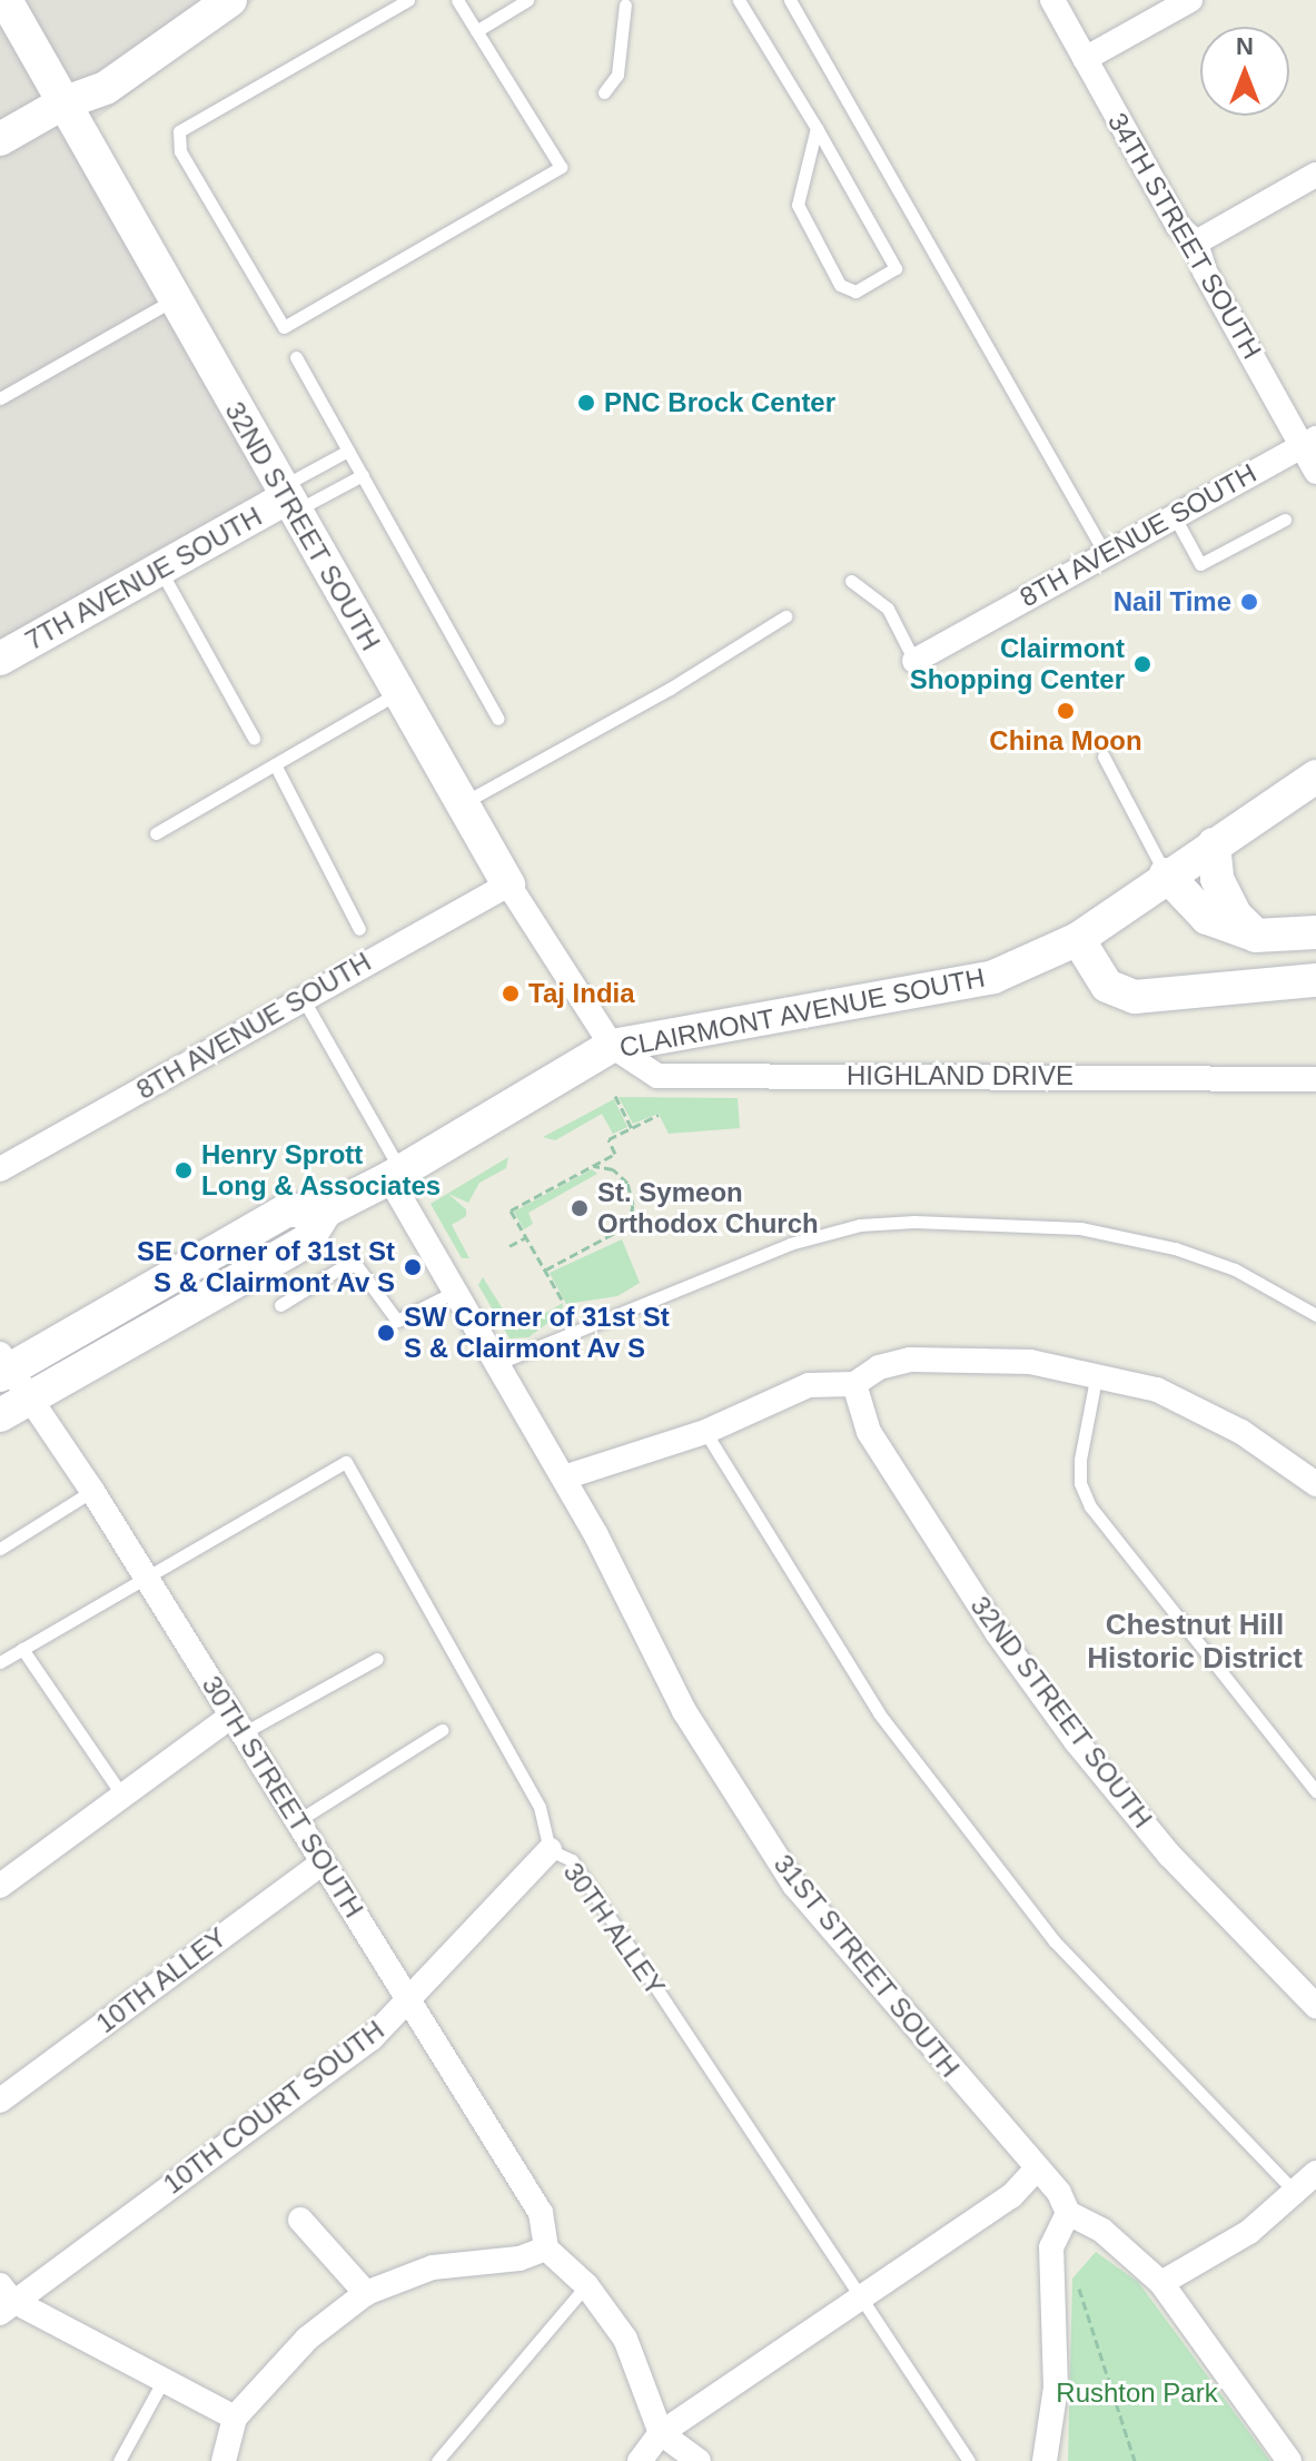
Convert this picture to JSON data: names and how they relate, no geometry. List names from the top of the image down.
{
  "streets": {
    "street": [
      "34TH STREET SOUTH",
      "32ND STREET SOUTH",
      "8TH AVENUE SOUTH",
      "7TH AVENUE SOUTH",
      "CLAIRMONT AVENUE SOUTH",
      "HIGHLAND DRIVE",
      "30TH STREET SOUTH",
      "31ST STREET SOUTH",
      "10TH ALLEY",
      "10TH COURT SOUTH"
    ],
    "lane": ["30TH ALLEY"]
  },
  "crossings": [
    ["34TH STREET SOUTH", "8TH AVENUE SOUTH"],
    ["32ND STREET SOUTH", "8TH AVENUE SOUTH"],
    ["32ND STREET SOUTH", "7TH AVENUE SOUTH"],
    ["32ND STREET SOUTH", "CLAIRMONT AVENUE SOUTH"],
    ["32ND STREET SOUTH", "HIGHLAND DRIVE"],
    ["CLAIRMONT AVENUE SOUTH", "HIGHLAND DRIVE"],
    ["CLAIRMONT AVENUE SOUTH", "30TH STREET SOUTH"],
    ["CLAIRMONT AVENUE SOUTH", "31ST STREET SOUTH"],
    ["30TH STREET SOUTH", "30TH ALLEY"],
    ["30TH STREET SOUTH", "10TH ALLEY"],
    ["30TH STREET SOUTH", "10TH COURT SOUTH"],
    ["30TH ALLEY", "10TH COURT SOUTH"]
  ],
  "districts": ["Chestnut Hill Historic District"],
  "parks": ["Rushton Park"],
  "places": [
    "PNC Brock Center",
    "Nail Time",
    "Clairmont Shopping Center",
    "China Moon",
    "Taj India",
    "Henry Sprott Long & Associates",
    "St. Symeon Orthodox Church",
    "SE Corner of 31st St S & Clairmont Av S",
    "SW Corner of 31st St S & Clairmont Av S"
  ],
  "north": "top"
}
